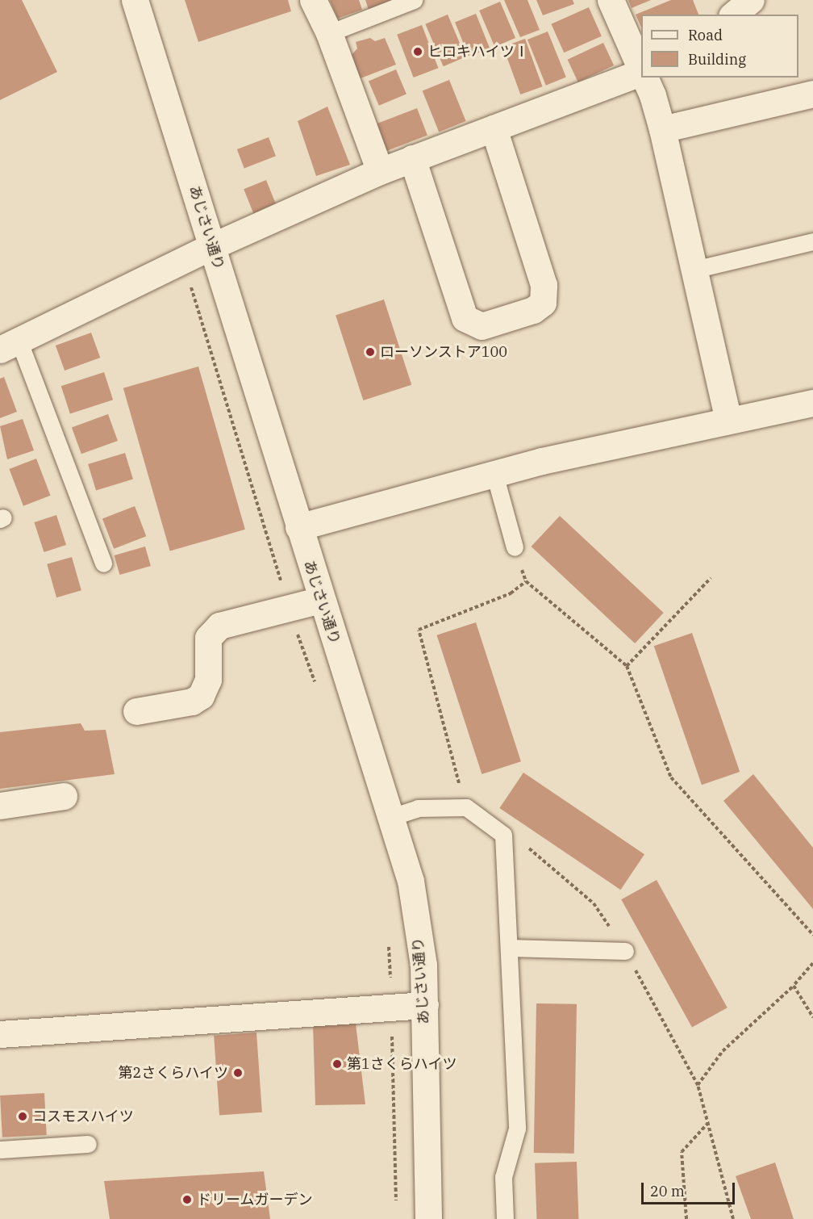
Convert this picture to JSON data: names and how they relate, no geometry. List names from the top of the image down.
{
  "streets": {
    "street": ["あじさい通り"]
  },
  "places": [
    "ヒロキハイツⅠ",
    "ローソンストア100",
    "第1さくらハイツ",
    "第2さくらハイツ",
    "コスモスハイツ",
    "ドリームガーデン"
  ],
  "legend": ["Road", "Building"],
  "scale_bar": "20 m"
}
